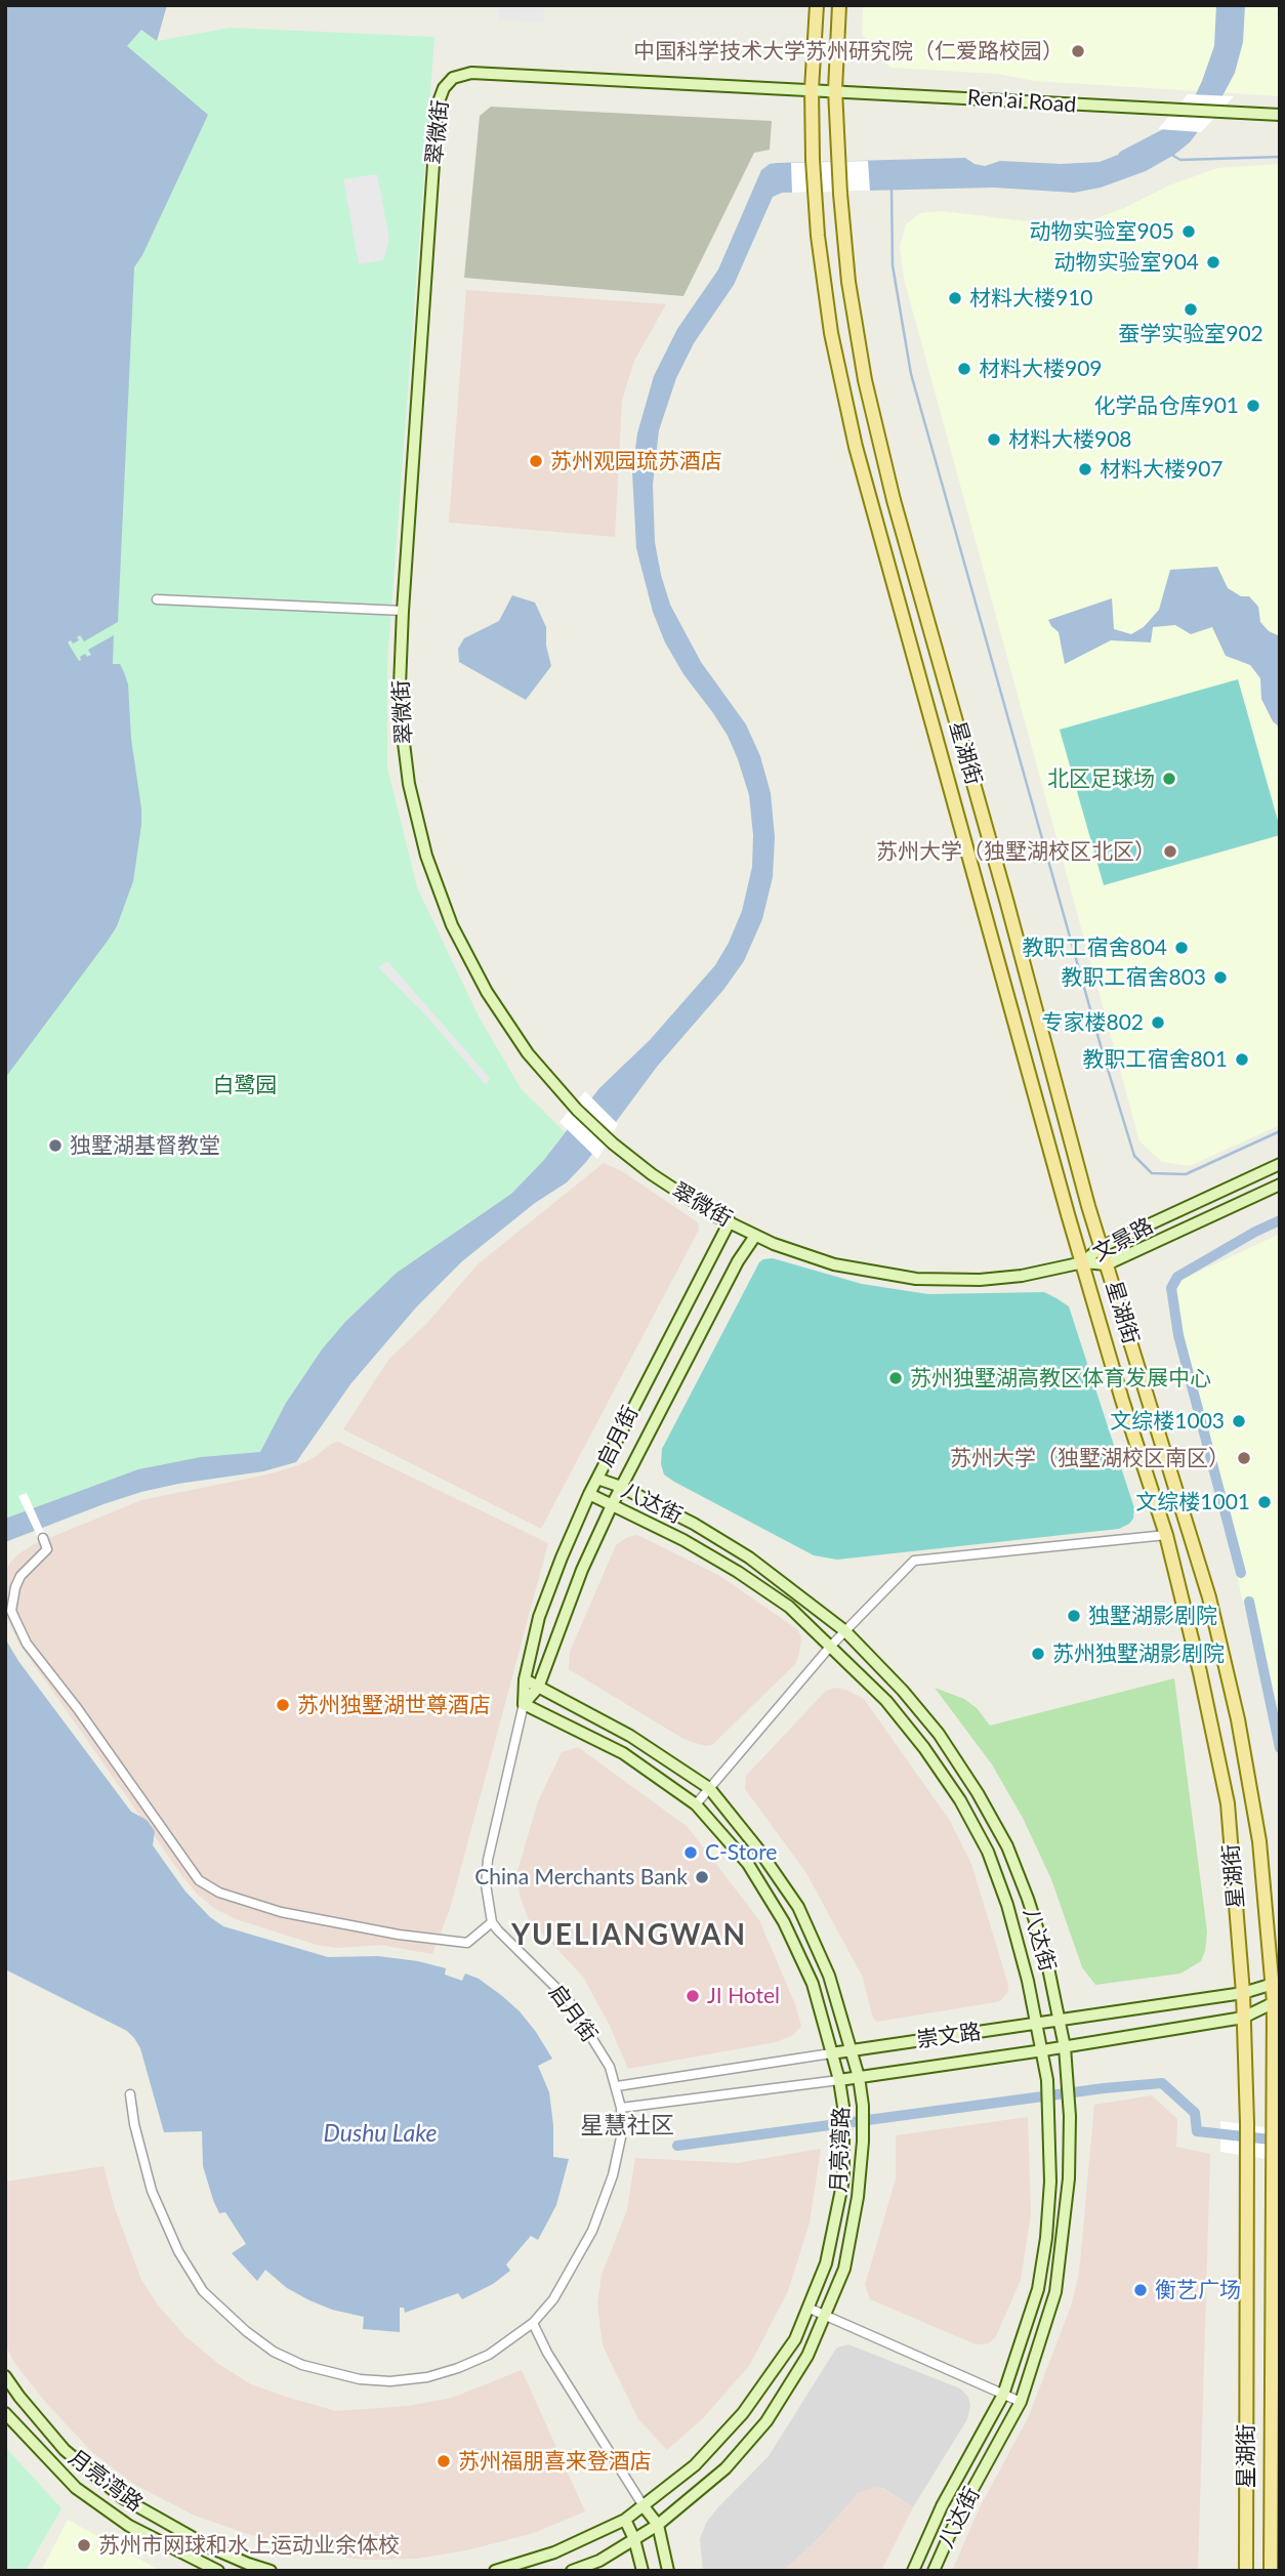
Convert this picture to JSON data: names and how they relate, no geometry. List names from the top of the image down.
{
  "streets": {
    "main road": ["星湖街"],
    "street": [
      "Ren'ai Road",
      "翠微街",
      "文景路",
      "启月街",
      "八达街",
      "崇文路",
      "月亮湾路"
    ]
  },
  "crossings": [
    ["Ren'ai Road", "翠微街"],
    ["Ren'ai Road", "星湖街"],
    ["翠微街", "星湖街"],
    ["翠微街", "文景路"],
    ["翠微街", "启月街"],
    ["星湖街", "文景路"],
    ["星湖街", "崇文路"],
    ["启月街", "八达街"],
    ["启月街", "崇文路"],
    ["启月街", "月亮湾路"],
    ["八达街", "崇文路"],
    ["崇文路", "月亮湾路"]
  ],
  "districts": ["YUELIANGWAN", "星慧社区"],
  "water": ["Dushu Lake"],
  "parks": ["白鹭园"],
  "places": [
    "中国科学技术大学苏州研究院（仁爱路校园）",
    "动物实验室905",
    "动物实验室904",
    "材料大楼910",
    "蚕学实验室902",
    "材料大楼909",
    "化学品仓库901",
    "材料大楼908",
    "苏州观园琉苏酒店",
    "材料大楼907",
    "北区足球场",
    "苏州大学（独墅湖校区北区）",
    "教职工宿舍804",
    "教职工宿舍803",
    "专家楼802",
    "教职工宿舍801",
    "独墅湖基督教堂",
    "苏州独墅湖高教区体育发展中心",
    "文综楼1003",
    "苏州大学（独墅湖校区南区）",
    "文综楼1001",
    "独墅湖影剧院",
    "苏州独墅湖影剧院",
    "苏州独墅湖世尊酒店",
    "C-Store",
    "China Merchants Bank",
    "JI Hotel",
    "衡艺广场",
    "苏州福朋喜来登酒店",
    "苏州市网球和水上运动业余体校"
  ]
}
